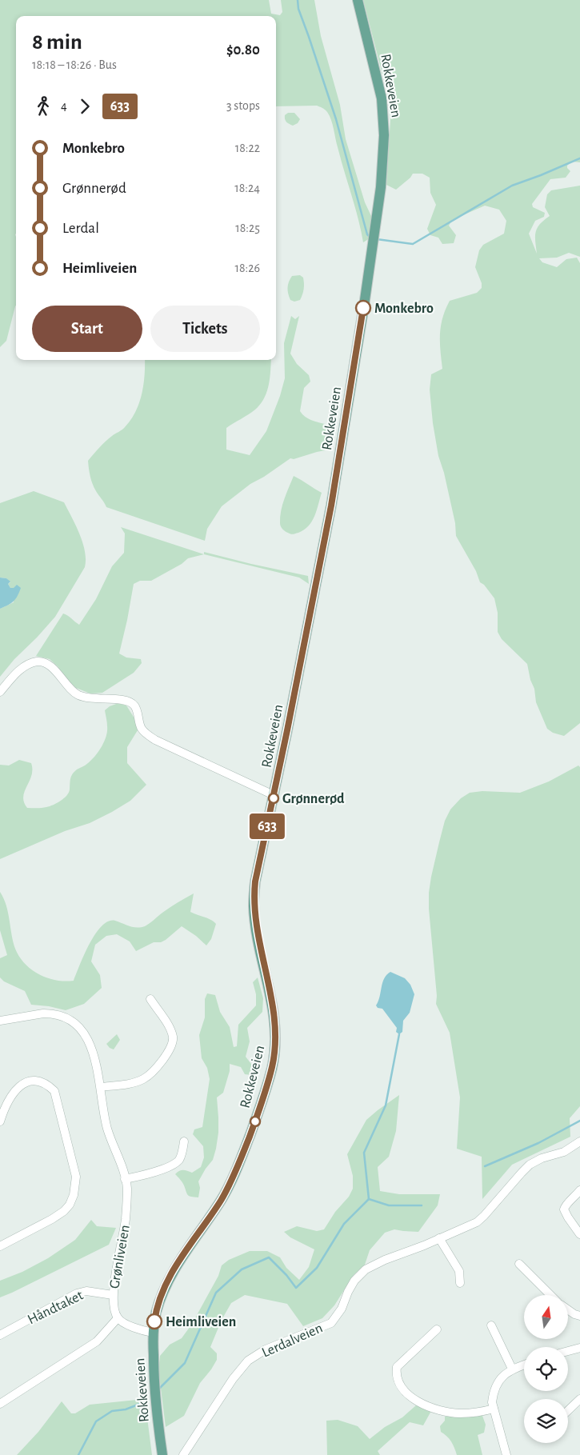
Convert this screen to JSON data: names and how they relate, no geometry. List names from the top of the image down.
{
  "streets": {
    "main road": ["Rokkeveien"],
    "street": ["Grønliveien", "Håndtaket", "Lerdalveien"]
  },
  "crossings": [
    ["Grønliveien", "Håndtaket"]
  ],
  "places": ["Monkebro", "Grønnerød", "Heimliveien"],
  "lines": ["bus line 633"],
  "north": "top",
  "page": {
    "on_map": "633",
    "heading": ["8 min", "18:18 – 18:26 · Bus", "$0.80"],
    "legs": ["4", "633", "3 stops"],
    "list": [
      {
        "name": "Monkebro",
        "value": "18:22"
      },
      {
        "name": "Grønnerød",
        "value": "18:24"
      },
      {
        "name": "Lerdal",
        "value": "18:25"
      },
      {
        "name": "Heimliveien",
        "value": "18:26"
      }
    ],
    "buttons": ["Start", "Tickets"]
  }
}
